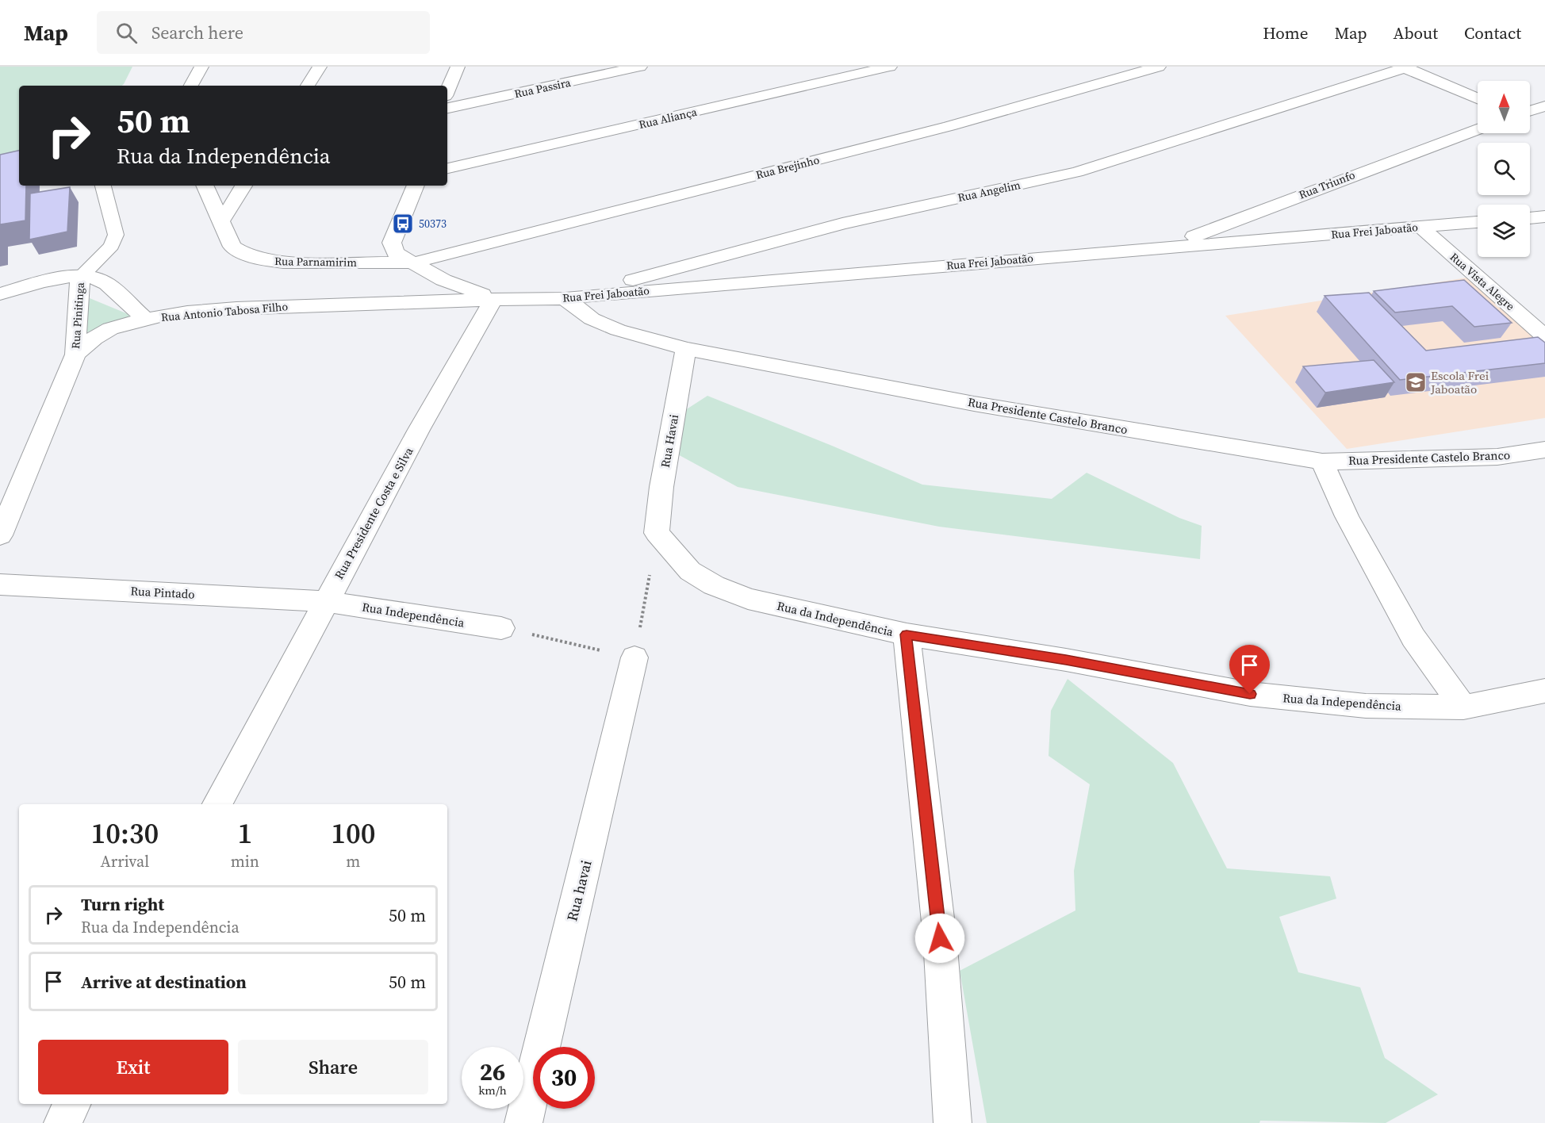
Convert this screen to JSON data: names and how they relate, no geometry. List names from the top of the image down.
{
  "streets": {
    "street": [
      "Rua Passira",
      "Rua Aliança",
      "Rua Brejinho",
      "Rua Triunfo",
      "Rua Angelim",
      "Rua Frei Jaboatão",
      "Rua Parnamirim",
      "Rua Vista Alegre",
      "Rua Antonio Tabosa Filho",
      "Rua Pinitinga",
      "Rua Presidente Castelo Branco",
      "Rua Havai",
      "Rua Presidente Costa e Silva",
      "Rua Pintado",
      "Rua Independência",
      "Rua da Independência",
      "Rua havai"
    ]
  },
  "crossings": [
    ["Rua Brejinho", "Rua Parnamirim"],
    ["Rua Triunfo", "Rua Frei Jaboatão"],
    ["Rua Angelim", "Rua Frei Jaboatão"],
    ["Rua Angelim", "Rua Presidente Castelo Branco"],
    ["Rua Frei Jaboatão", "Rua Vista Alegre"],
    ["Rua Frei Jaboatão", "Rua Antonio Tabosa Filho"],
    ["Rua Frei Jaboatão", "Rua Presidente Castelo Branco"],
    ["Rua Frei Jaboatão", "Rua Presidente Costa e Silva"],
    ["Rua Antonio Tabosa Filho", "Rua Pinitinga"],
    ["Rua Antonio Tabosa Filho", "Rua Presidente Costa e Silva"],
    ["Rua Presidente Castelo Branco", "Rua Havai"],
    ["Rua Havai", "Rua da Independência"],
    ["Rua Presidente Costa e Silva", "Rua Pintado"],
    ["Rua Presidente Costa e Silva", "Rua Independência"],
    ["Rua Pintado", "Rua Independência"]
  ],
  "places": {
    "bus stop": ["50373"],
    "school or university": ["Escola Frei Jaboatão"]
  },
  "north": "top",
  "page": {
    "header": "Map",
    "search": "Search here",
    "nav": [
      "Home",
      "Map",
      "About",
      "Contact"
    ],
    "turn": ["50 m", "Rua da Independência"],
    "eta": [
      "10:30",
      "Arrival",
      "1",
      "min",
      "100",
      "m"
    ],
    "list": [
      {
        "name": "Turn right",
        "note": "Rua da Independência",
        "value": "50 m"
      },
      {
        "name": "Arrive at destination",
        "value": "50 m"
      }
    ],
    "buttons": ["Exit", "Share"],
    "speed": "26 km/h",
    "limit": "30"
  }
}
